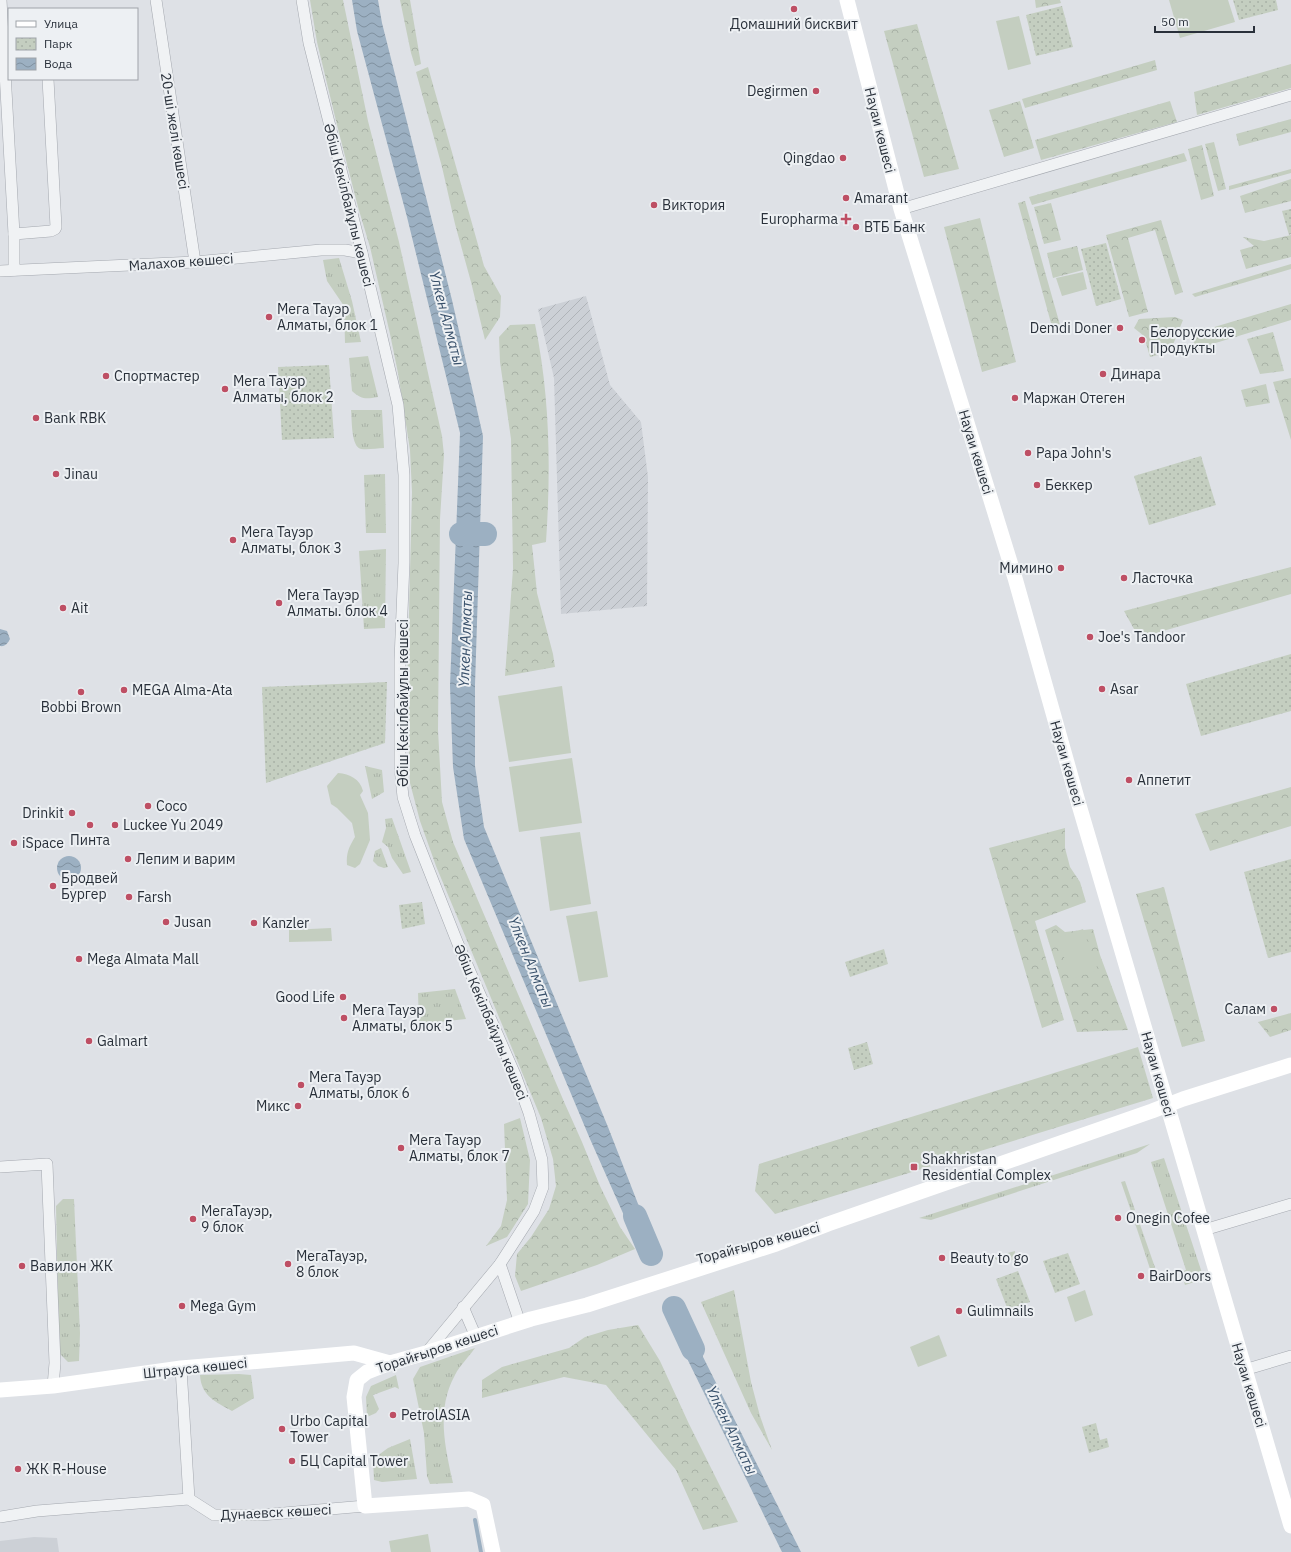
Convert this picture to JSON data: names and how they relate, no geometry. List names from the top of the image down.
{
  "streets": {
    "street": [
      "Науаи көшесі",
      "20-ші желі көшесі",
      "Әбіш Кекілбайұлы көшесі",
      "Малахов көшесі",
      "Торайғыров көшесі",
      "Штрауса көшесі",
      "Дунаевск көшесі"
    ]
  },
  "crossings": [
    ["Науаи көшесі", "Торайғыров көшесі"],
    ["20-ші желі көшесі", "Малахов көшесі"],
    ["Әбіш Кекілбайұлы көшесі", "Малахов көшесі"],
    ["Әбіш Кекілбайұлы көшесі", "Торайғыров көшесі"],
    ["Торайғыров көшесі", "Штрауса көшесі"],
    ["Торайғыров көшесі", "Дунаевск көшесі"]
  ],
  "water": ["Үлкен Алматы"],
  "places": {
    "other": [
      "Домашний бисквит",
      "Degirmen",
      "Qingdao",
      "Amarant",
      "Виктория",
      "ВТБ Банк",
      "Мега Тауэр Алматы, блок 1",
      "Demdi Doner",
      "Белорусские Продукты",
      "Динара",
      "Спортмастер",
      "Мега Тауэр Алматы, блок 2",
      "Маржан Отеген",
      "Bank RBK",
      "Papa John's",
      "Jinau",
      "Беккер",
      "Мега Тауэр Алматы, блок 3",
      "Мимино",
      "Ласточка",
      "Мега Тауэр Алматы. блок 4",
      "Ait",
      "Joe's Tandoor",
      "Asar",
      "MEGA Alma-Ata",
      "Bobbi Brown",
      "Аппетит",
      "Сосо",
      "Drinkit",
      "Пинта",
      "Luckee Yu 2049",
      "iSpace",
      "Лепим и варим",
      "Бродвей Бургер",
      "Farsh",
      "Jusan",
      "Kanzler",
      "Mega Almata Mall",
      "Good Life",
      "Салам",
      "Мега Тауэр Алматы, блок 5",
      "Galmart",
      "Мега Тауэр Алматы, блок 6",
      "Микс",
      "Мега Тауэр Алматы, блок 7",
      "Onegin Cofee",
      "МегаТауэр, 9 блок",
      "Beauty to go",
      "МегаТауэр, 8 блок",
      "Вавилон ЖК",
      "BairDoors",
      "Mega Gym",
      "Gulimnails",
      "PetrolASIA",
      "Urbo Capital Tower",
      "БЦ Capital Tower",
      "ЖК R-House"
    ],
    "health": ["Europharma"],
    "transit": ["Shakhristan Residential Complex"]
  },
  "legend": ["Улица", "Парк", "Вода"],
  "scale_bar": "50 m"
}
